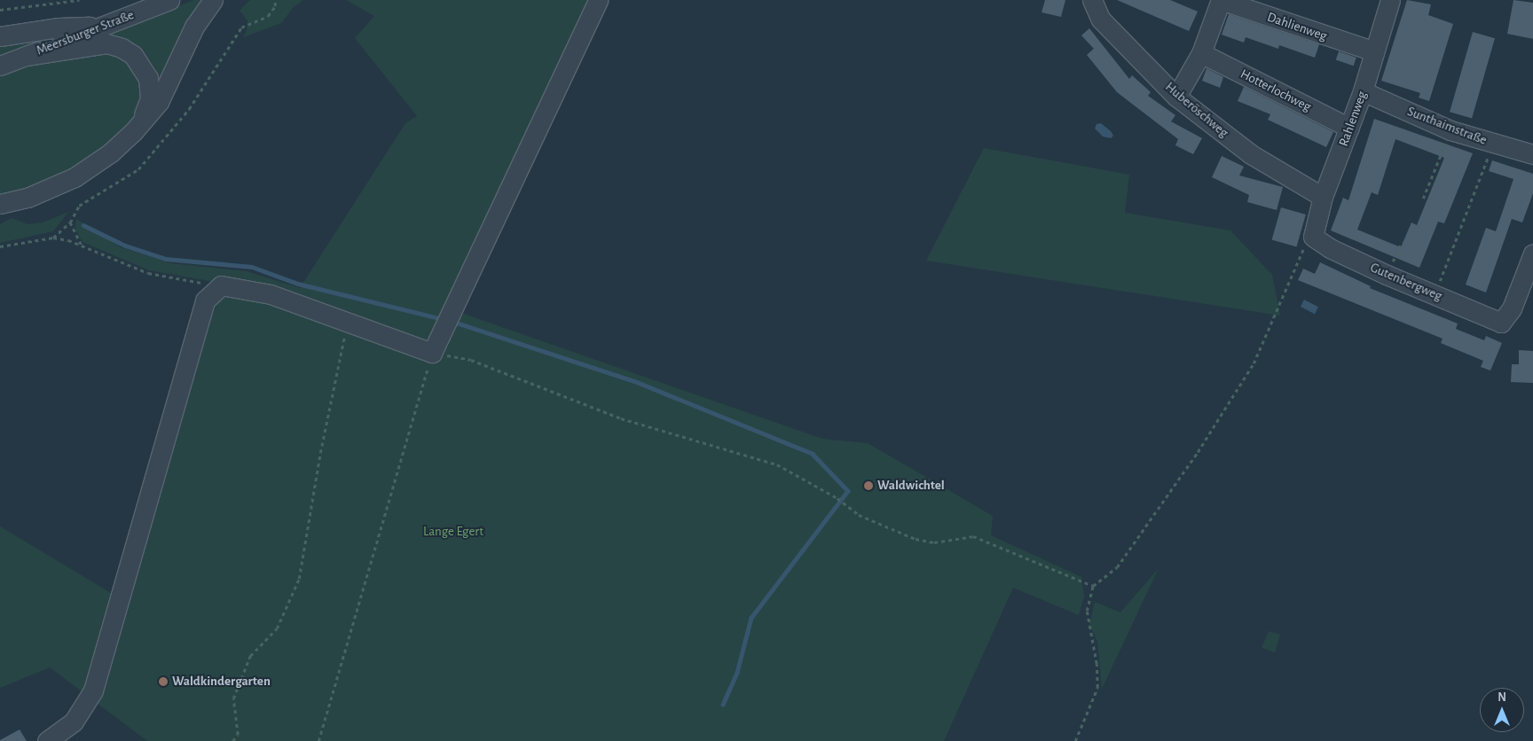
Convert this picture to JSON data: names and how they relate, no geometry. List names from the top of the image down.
{
  "streets": {
    "street": [
      "Dahlienweg",
      "Meersburger Straße",
      "Hotterlochweg",
      "Huberöschweg",
      "Rahlenweg",
      "Sunthaimstraße",
      "Gutenbergweg"
    ]
  },
  "crossings": [
    ["Dahlienweg", "Rahlenweg"],
    ["Hotterlochweg", "Rahlenweg"],
    ["Huberöschweg", "Rahlenweg"],
    ["Rahlenweg", "Sunthaimstraße"],
    ["Rahlenweg", "Gutenbergweg"]
  ],
  "parks": ["Lange Egert"],
  "places": ["Waldwichtel", "Waldkindergarten"],
  "north": "top"
}
